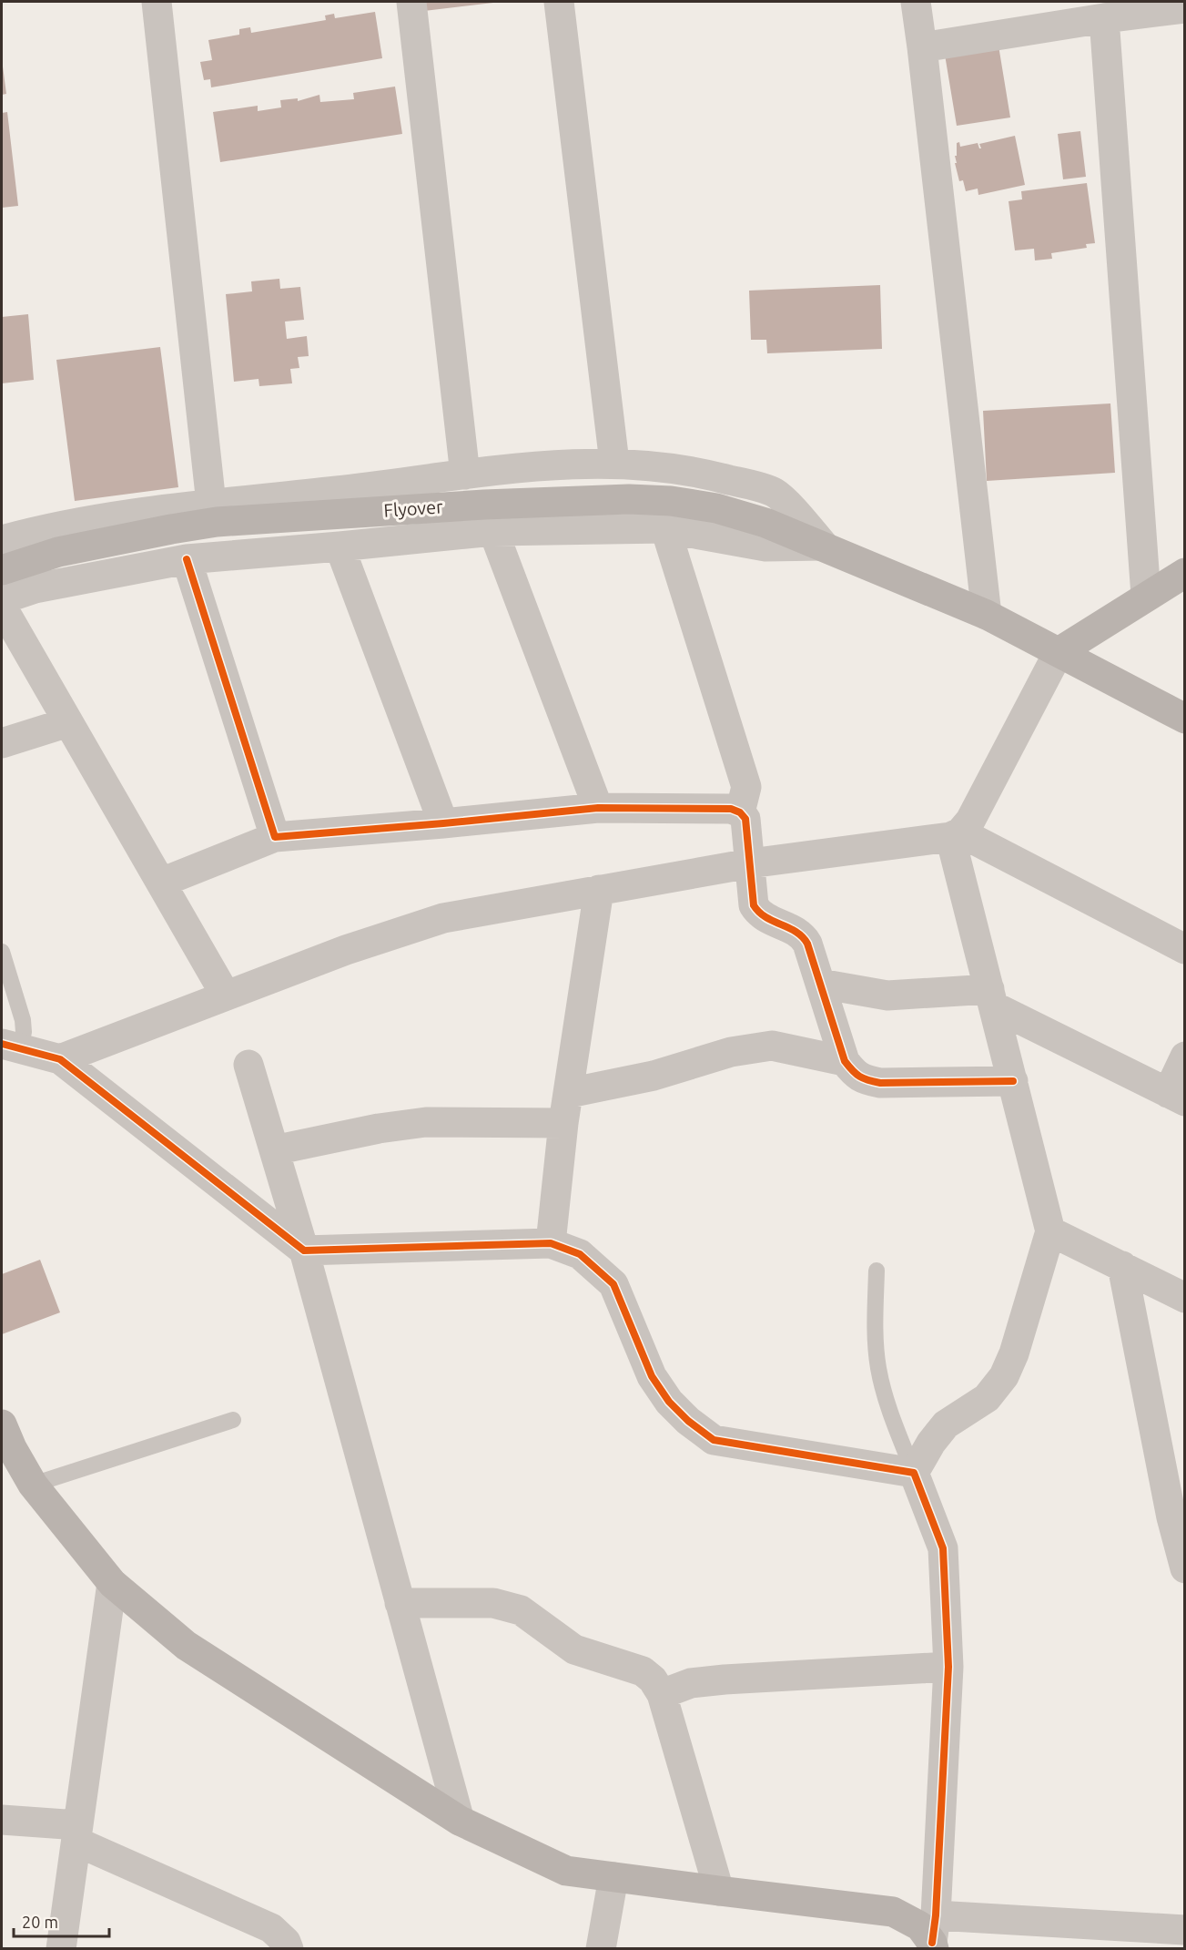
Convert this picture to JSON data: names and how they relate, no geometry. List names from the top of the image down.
{
  "streets": {
    "main road": ["Flyover"]
  },
  "scale_bar": "20 m"
}
